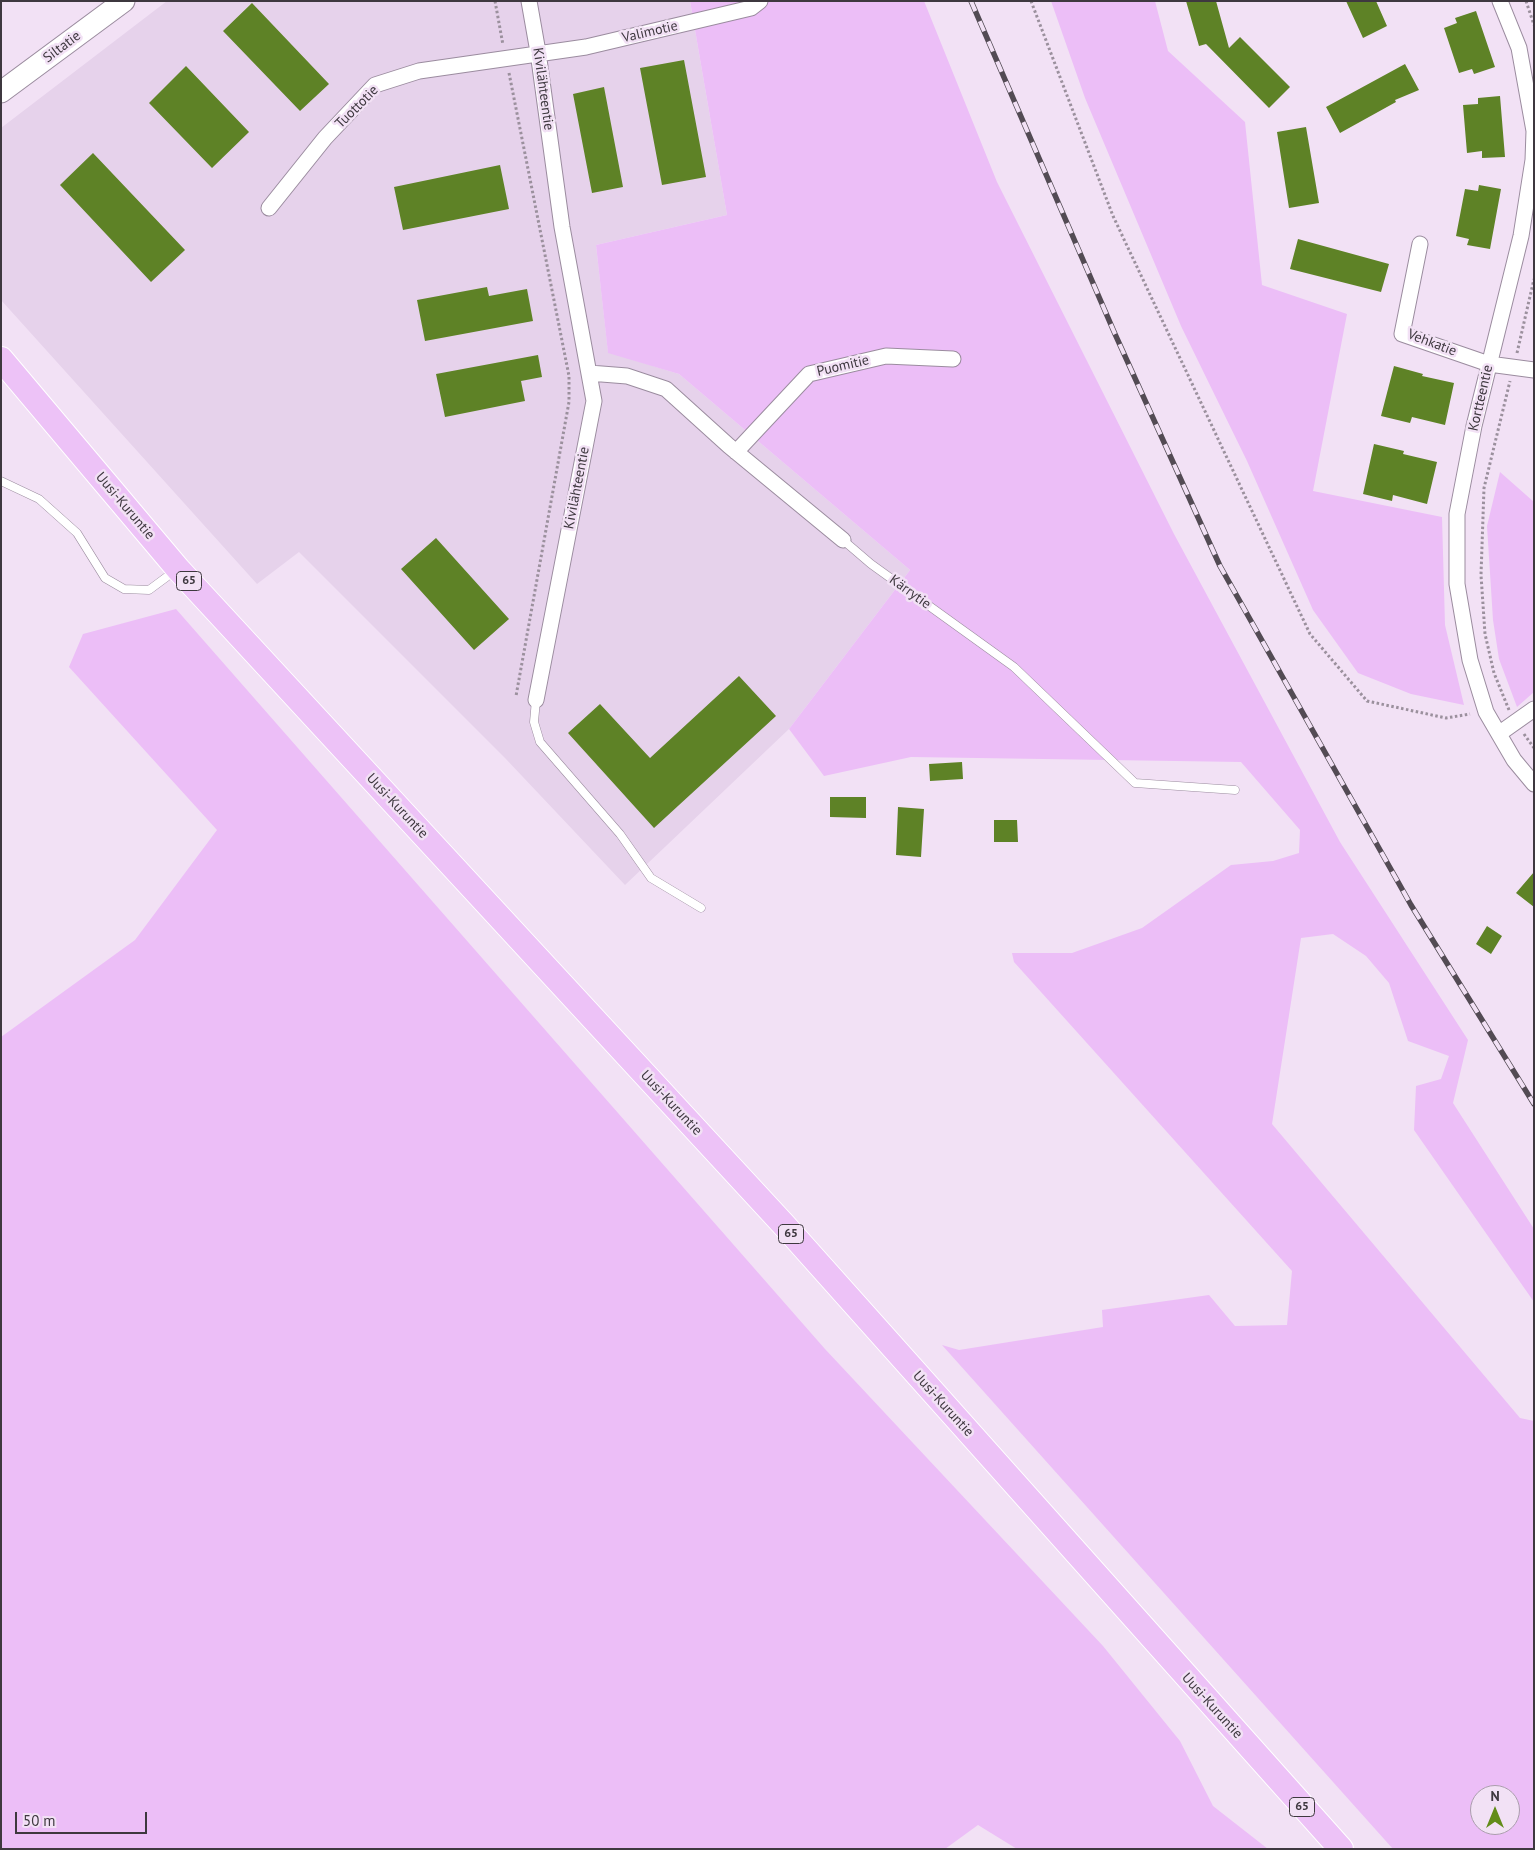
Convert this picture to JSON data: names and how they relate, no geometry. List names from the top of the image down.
{
  "streets": {
    "main road": ["Siltatie", "Uusi-Kuruntie", "65"],
    "street": [
      "Valimotie",
      "Kivilähteentie",
      "Tuottotie",
      "Vehkatie",
      "Puomitie",
      "Kortteentie",
      "Kärrytie"
    ]
  },
  "crossings": [
    ["Valimotie", "Kivilähteentie"],
    ["Valimotie", "Tuottotie"],
    ["Kivilähteentie", "Tuottotie"],
    ["Kivilähteentie", "Kärrytie"],
    ["Vehkatie", "Kortteentie"],
    ["Puomitie", "Kärrytie"]
  ],
  "scale_bar": "50 m",
  "north": "top"
}
